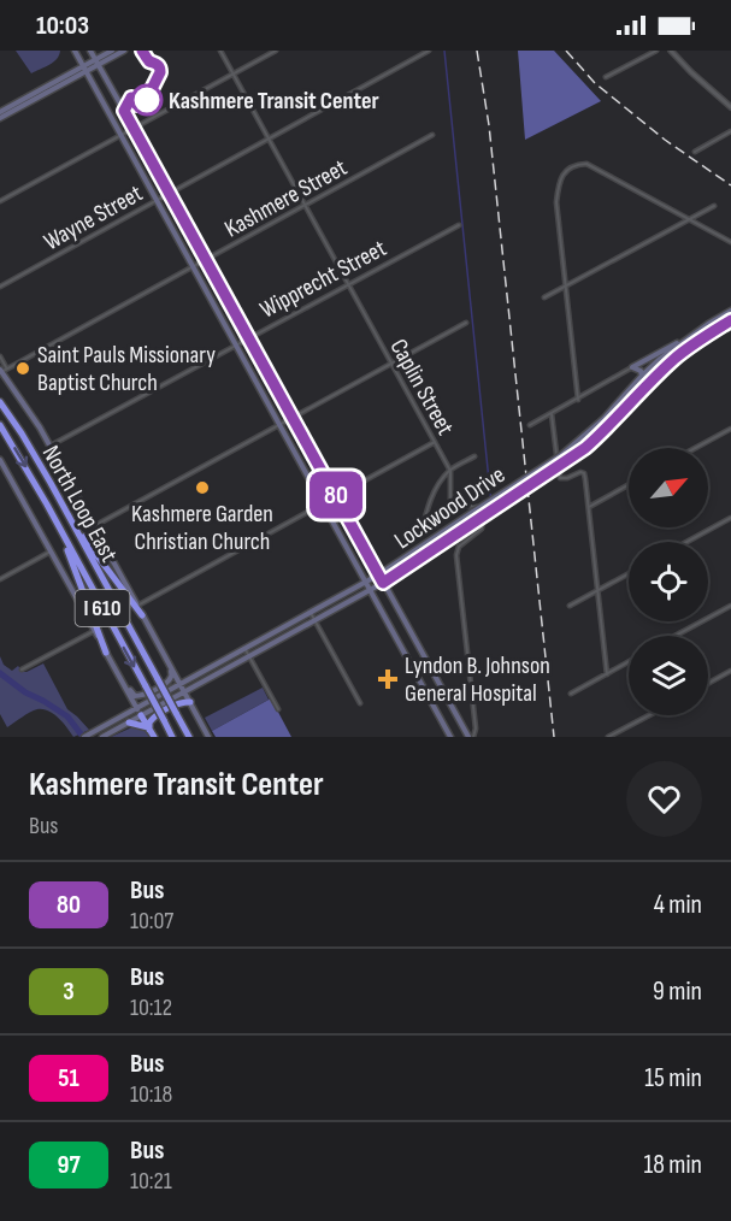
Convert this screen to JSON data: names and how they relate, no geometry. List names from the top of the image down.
{
  "streets": {
    "highway": ["North Loop East", "I 610"],
    "main road": ["Lockwood Drive"],
    "street": [
      "Kashmere Street",
      "Wayne Street",
      "Wipprecht Street",
      "Caplin Street"
    ]
  },
  "crossings": [
    ["Kashmere Street", "Caplin Street"],
    ["Wayne Street", "Caplin Street"],
    ["Wipprecht Street", "Caplin Street"],
    ["Caplin Street", "Lockwood Drive"]
  ],
  "places": {
    "other": ["Kashmere Transit Center", "Saint Pauls Missionary Baptist Church", "Kashmere Garden Christian Church"],
    "health": ["Lyndon B. Johnson General Hospital"]
  },
  "lines": ["bus line 80"],
  "north": "top right",
  "page": {
    "status": "10:03",
    "on_map": "80",
    "heading": ["Kashmere Transit Center", "Bus"],
    "list": [
      {
        "mark": "80",
        "name": "Bus",
        "note": "10:07",
        "value": "4 min"
      },
      {
        "mark": "3",
        "name": "Bus",
        "note": "10:12",
        "value": "9 min"
      },
      {
        "mark": "51",
        "name": "Bus",
        "note": "10:18",
        "value": "15 min"
      },
      {
        "mark": "97",
        "name": "Bus",
        "note": "10:21",
        "value": "18 min"
      }
    ]
  }
}
